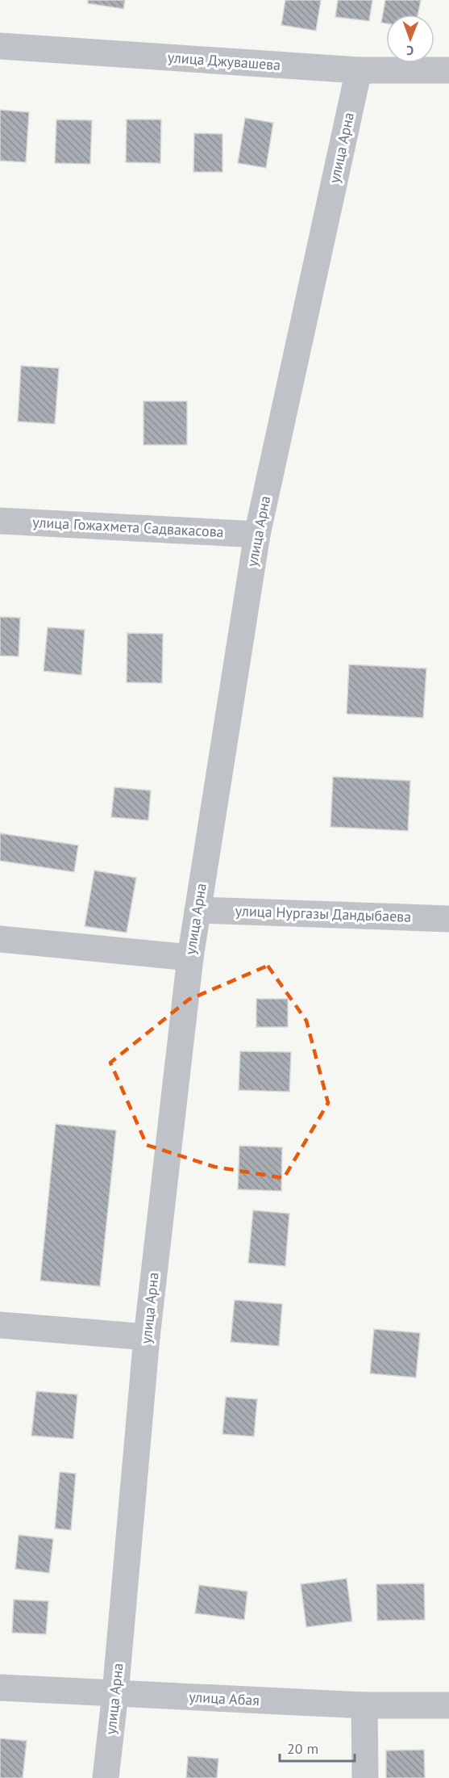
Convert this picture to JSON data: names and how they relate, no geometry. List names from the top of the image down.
{
  "streets": {
    "street": [
      "улица Джувашева",
      "улица Арна",
      "улица Гожахмета Садвакасова",
      "улица Нургазы Дандыбаева",
      "улица Абая"
    ]
  },
  "crossings": [
    ["улица Джувашева", "улица Арна"],
    ["улица Арна", "улица Гожахмета Садвакасова"],
    ["улица Арна", "улица Нургазы Дандыбаева"],
    ["улица Арна", "улица Абая"]
  ],
  "scale_bar": "20 m",
  "north": "bottom"
}
